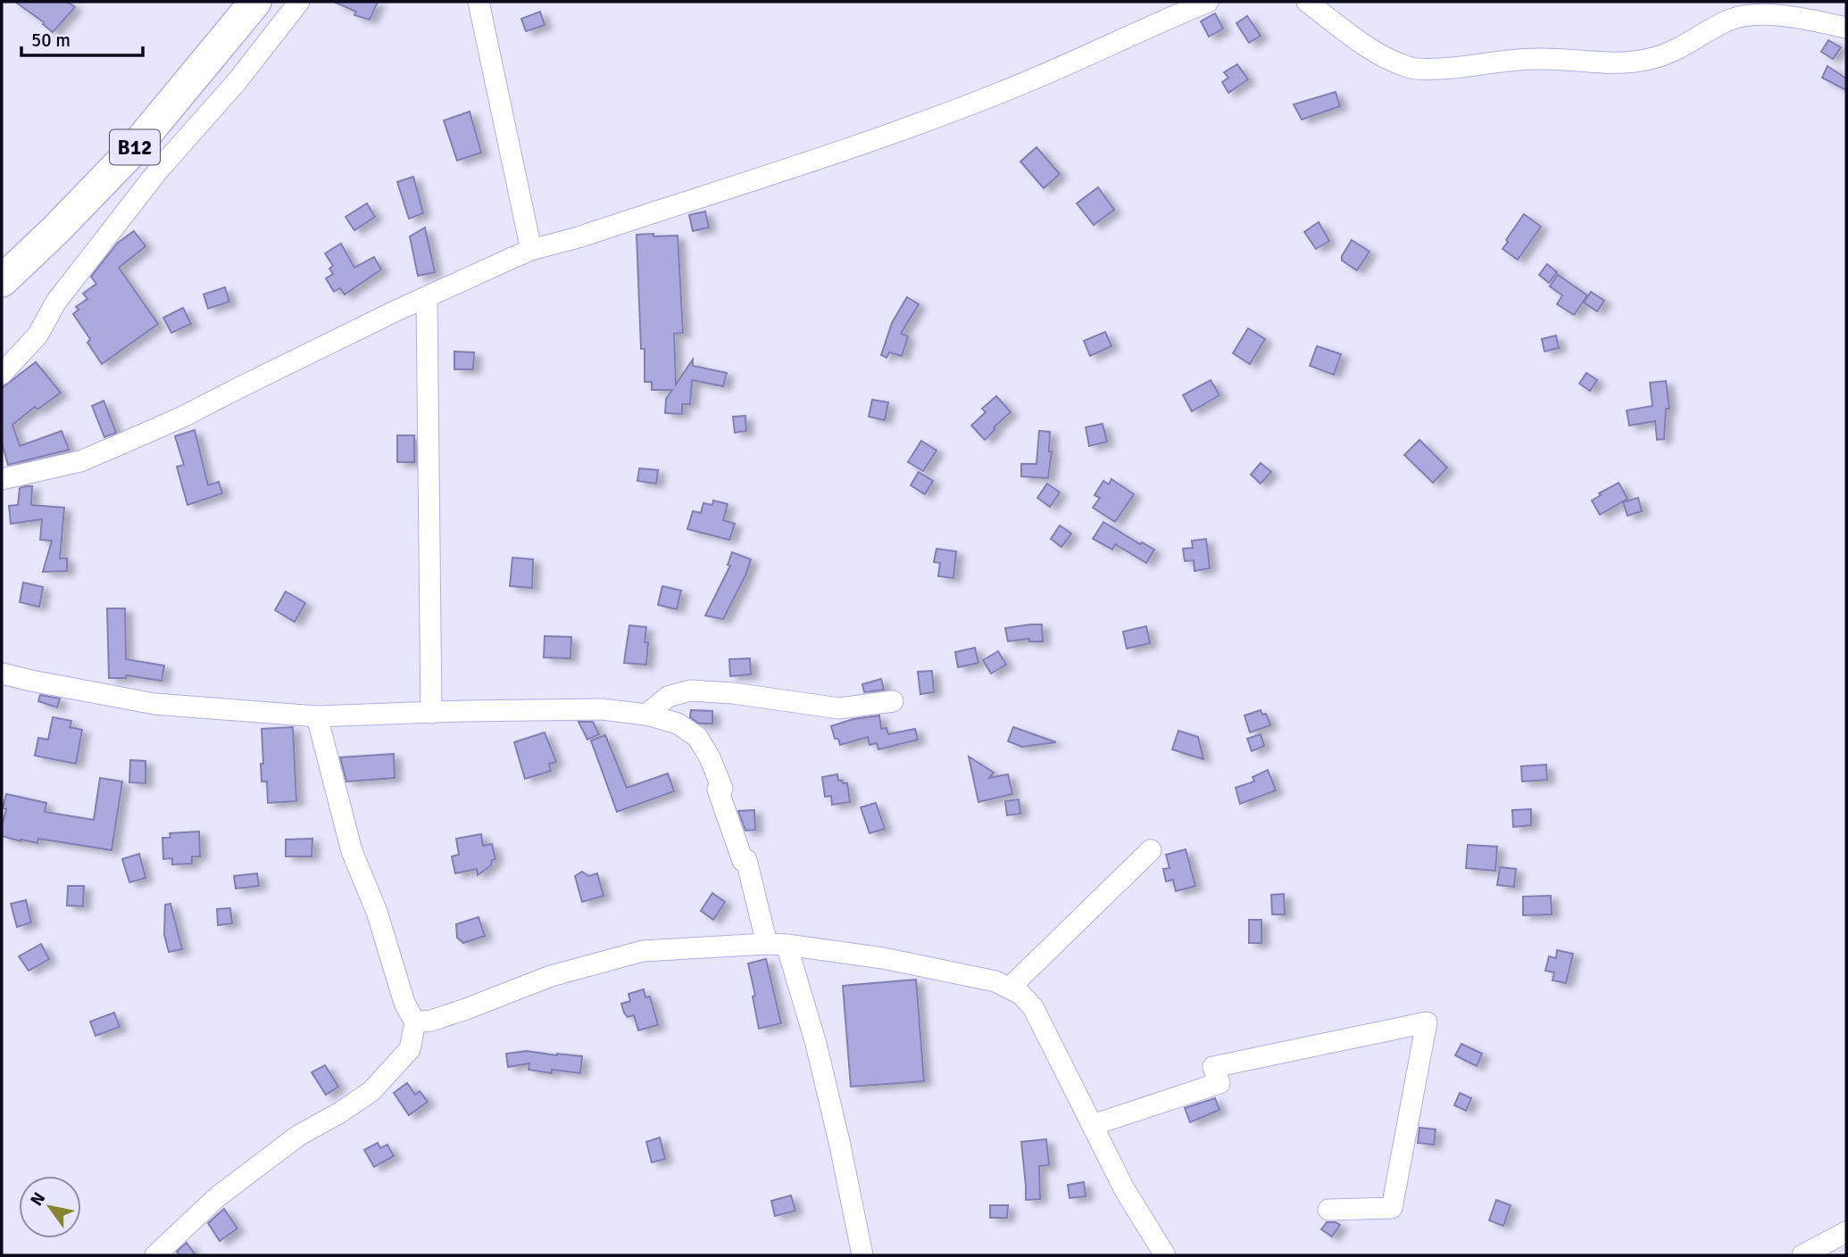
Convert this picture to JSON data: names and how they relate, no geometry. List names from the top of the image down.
{
  "streets": {
    "highway": ["B12"]
  },
  "scale_bar": "50 m",
  "north": "top left"
}
